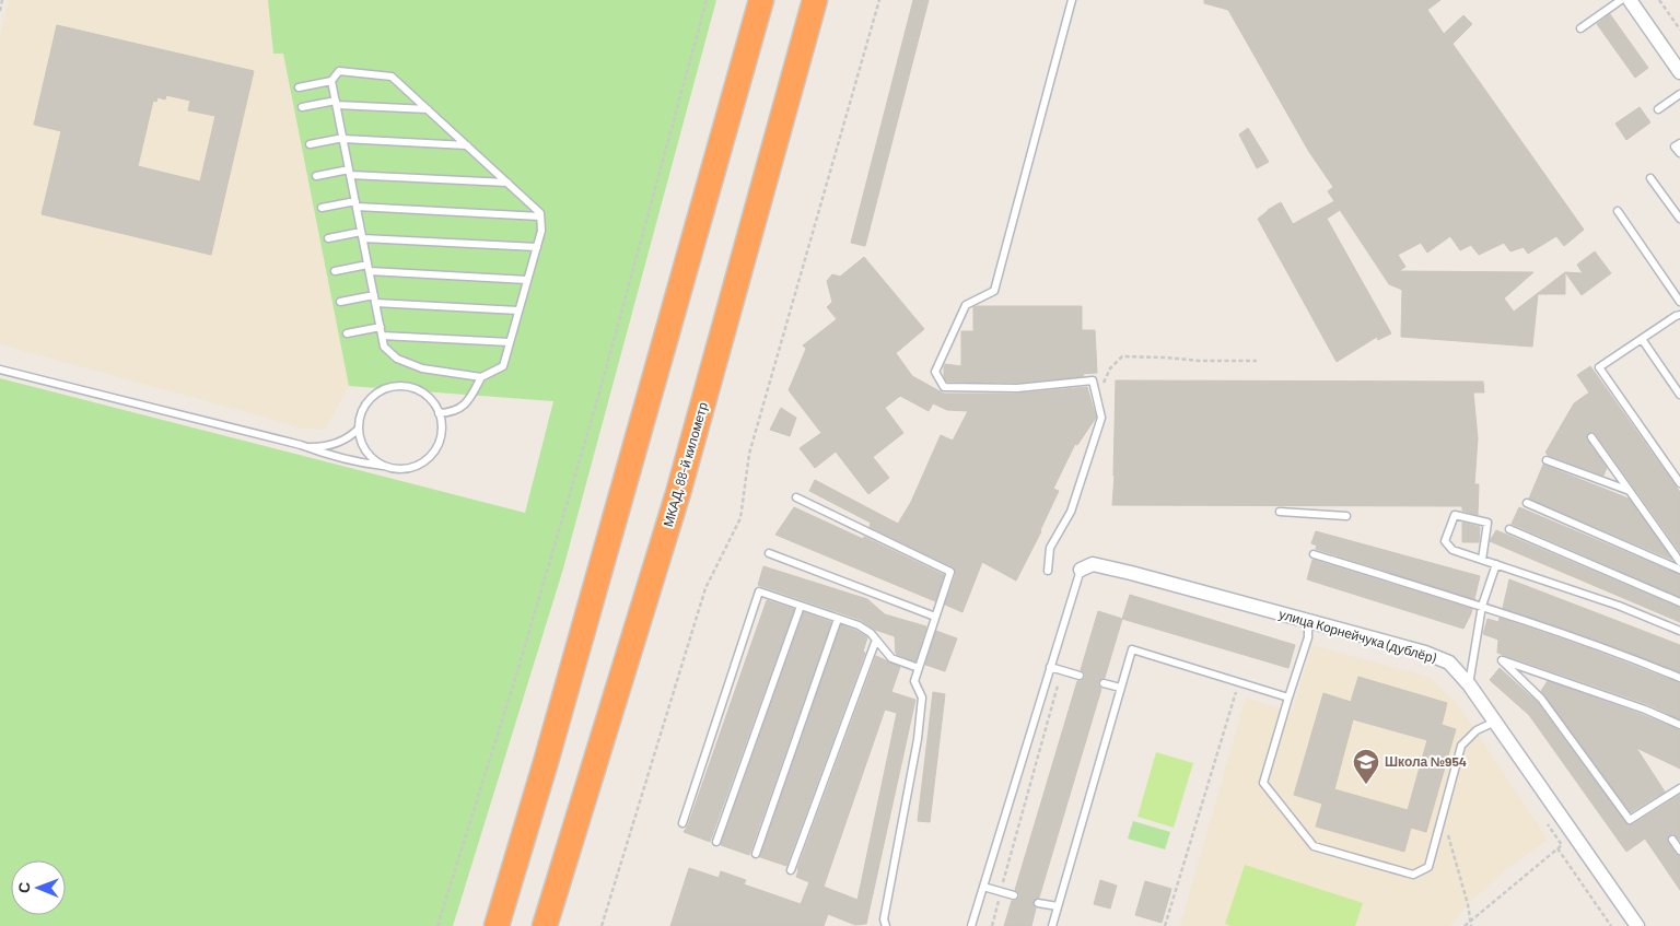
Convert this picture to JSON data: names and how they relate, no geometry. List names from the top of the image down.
{
  "streets": {
    "highway": ["МКАД, 88-й километр"],
    "street": ["улица Корнейчука (дублёр)"]
  },
  "places": {
    "school or university": ["Школа №954"]
  },
  "north": "left"
}
